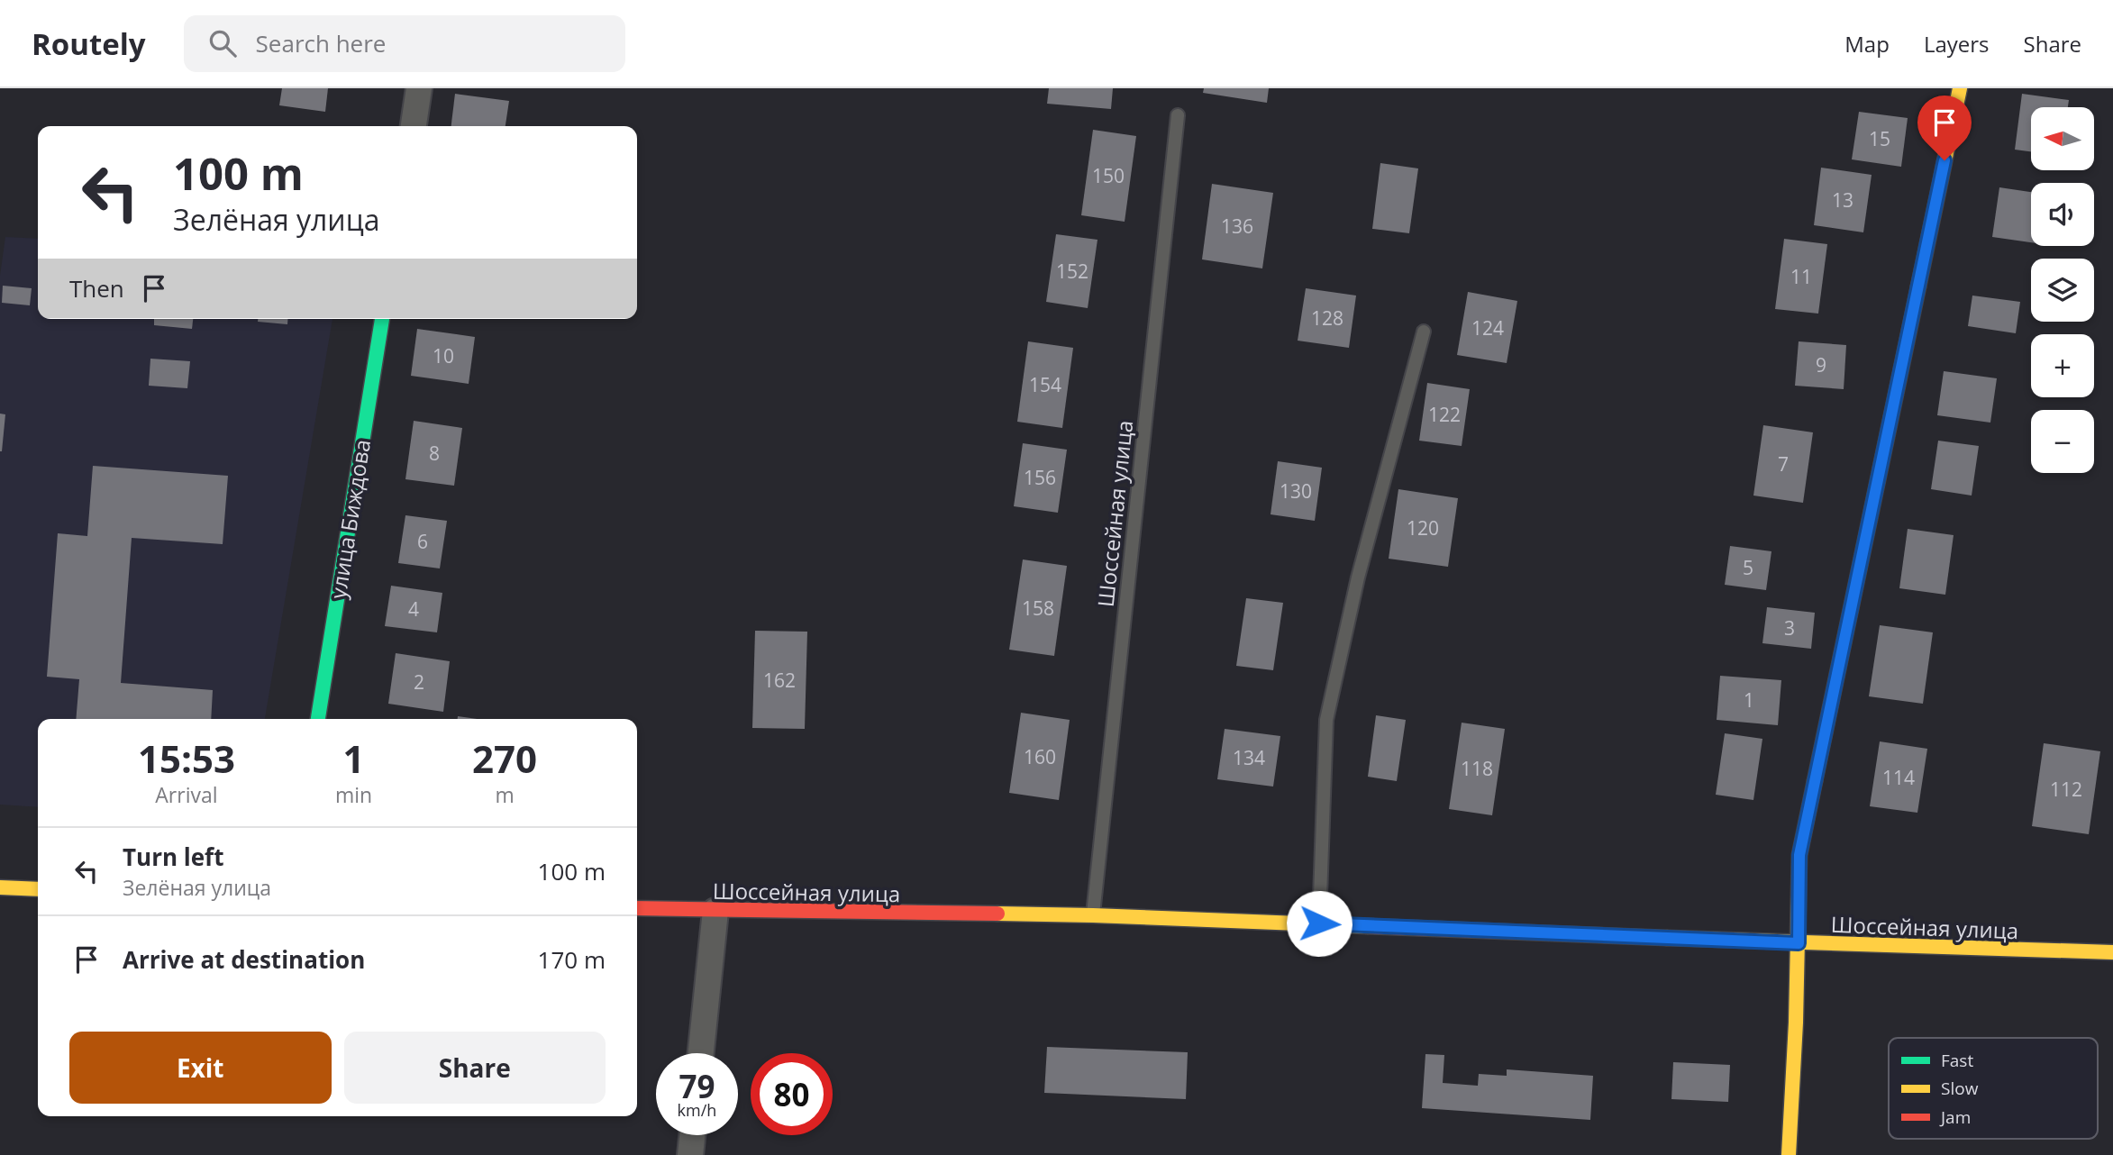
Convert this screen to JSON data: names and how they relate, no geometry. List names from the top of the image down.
{
  "streets": {
    "main road": ["Шоссейная улица", "улица Биждова"]
  },
  "house_numbers": [
    "15",
    "150",
    "13",
    "136",
    "152",
    "11",
    "128",
    "124",
    "10",
    "9",
    "154",
    "122",
    "8",
    "7",
    "156",
    "130",
    "120",
    "6",
    "5",
    "158",
    "4",
    "3",
    "162",
    "2",
    "1",
    "160",
    "134",
    "118",
    "114",
    "112"
  ],
  "legend": ["Fast", "Slow", "Jam"],
  "north": "left",
  "page": {
    "header": "Routely",
    "search": "Search here",
    "nav": ["Map", "Layers", "Share"],
    "map_buttons": ["+", "−"],
    "turn": ["100 m", "Зелёная улица"],
    "then": "Then",
    "eta": [
      "15:53",
      "Arrival",
      "1",
      "min",
      "270",
      "m"
    ],
    "list": [
      {
        "name": "Turn left",
        "note": "Зелёная улица",
        "value": "100 m"
      },
      {
        "name": "Arrive at destination",
        "value": "170 m"
      }
    ],
    "buttons": ["Exit", "Share"],
    "speed": "79 km/h",
    "limit": "80"
  }
}
